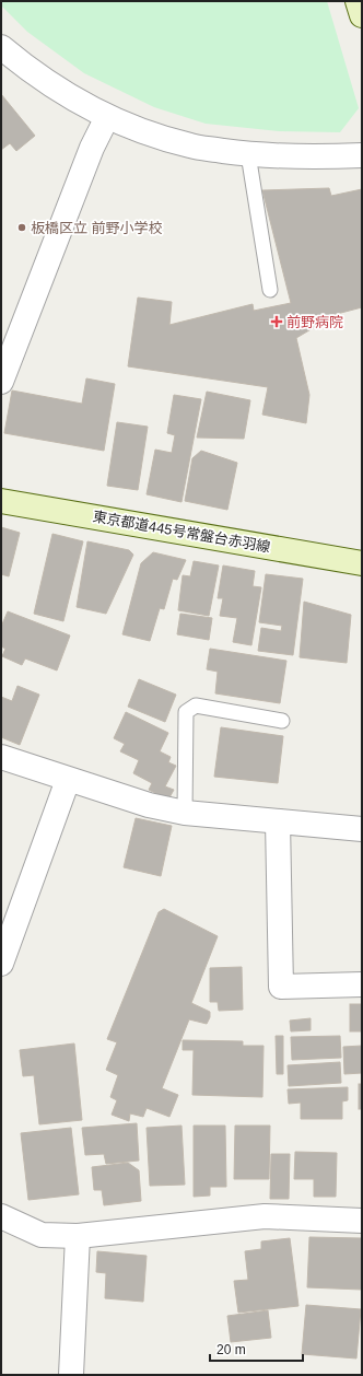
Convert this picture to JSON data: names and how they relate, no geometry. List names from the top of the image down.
{
  "streets": {
    "main road": ["東京都道445号常盤台赤羽線"]
  },
  "places": {
    "other": ["板橋区立 前野小学校"],
    "health": ["前野病院"]
  },
  "scale_bar": "20 m"
}
